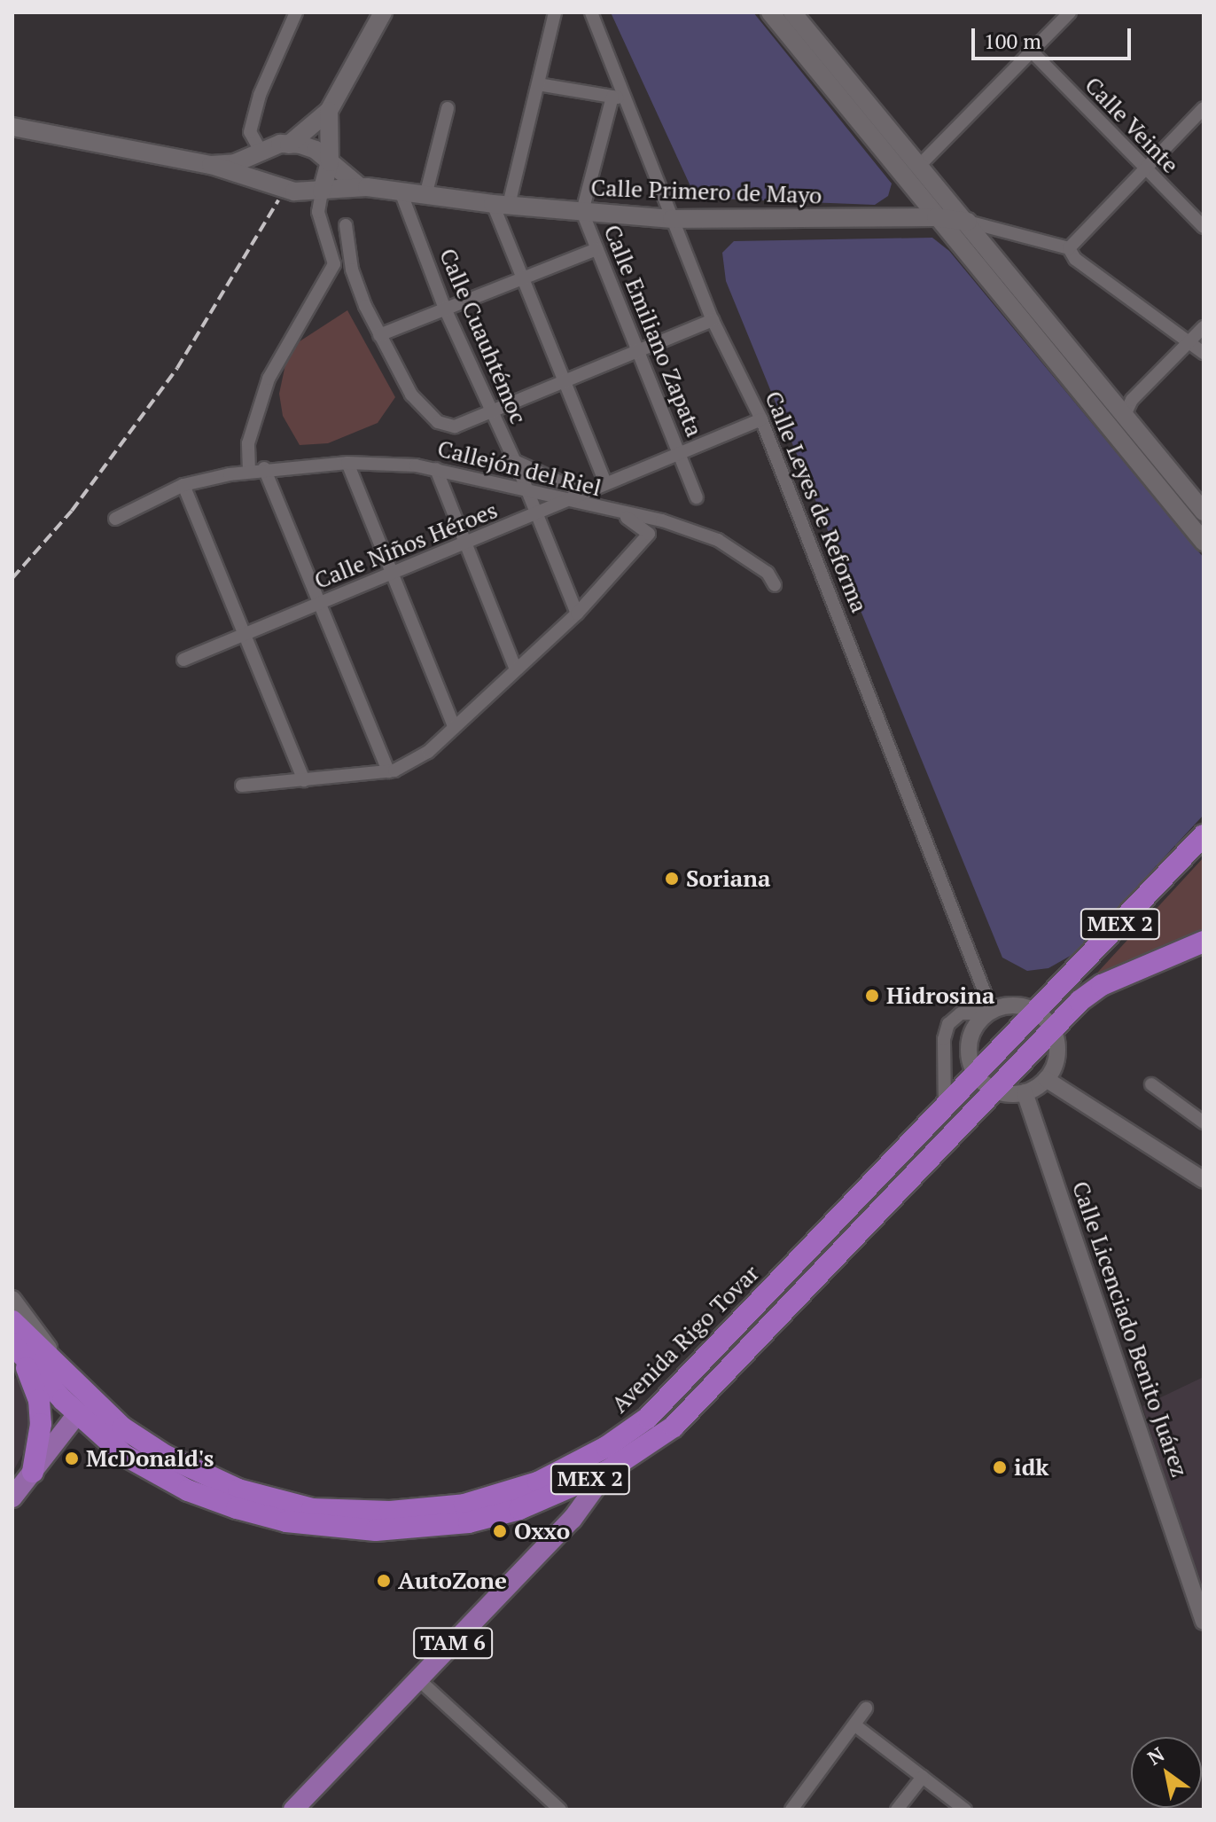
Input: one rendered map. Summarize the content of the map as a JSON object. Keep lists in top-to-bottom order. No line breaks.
{"streets":{"highway":["MEX 2","Avenida Rigo Tovar"],"main road":["Calle Primero de Mayo","TAM 6"],"street":["Calle Veinte","Calle Emiliano Zapata","Calle Cuauhtémoc","Callejón del Riel","Calle Leyes de Reforma","Calle Niños Héroes","Calle Licenciado Benito Juárez"]},"crossings":[["Calle Primero de Mayo","Calle Emiliano Zapata"],["Calle Primero de Mayo","Calle Cuauhtémoc"],["Calle Primero de Mayo","Calle Leyes de Reforma"],["Calle Emiliano Zapata","Calle Niños Héroes"],["Calle Cuauhtémoc","Callejón del Riel"],["Calle Cuauhtémoc","Calle Niños Héroes"],["Callejón del Riel","Calle Niños Héroes"],["Calle Leyes de Reforma","Calle Niños Héroes"],["MEX 2","TAM 6"]],"places":["Soriana","Hidrosina","McDonald's","idk","Oxxo","AutoZone"],"scale_bar":"100 m","north":"top left"}
